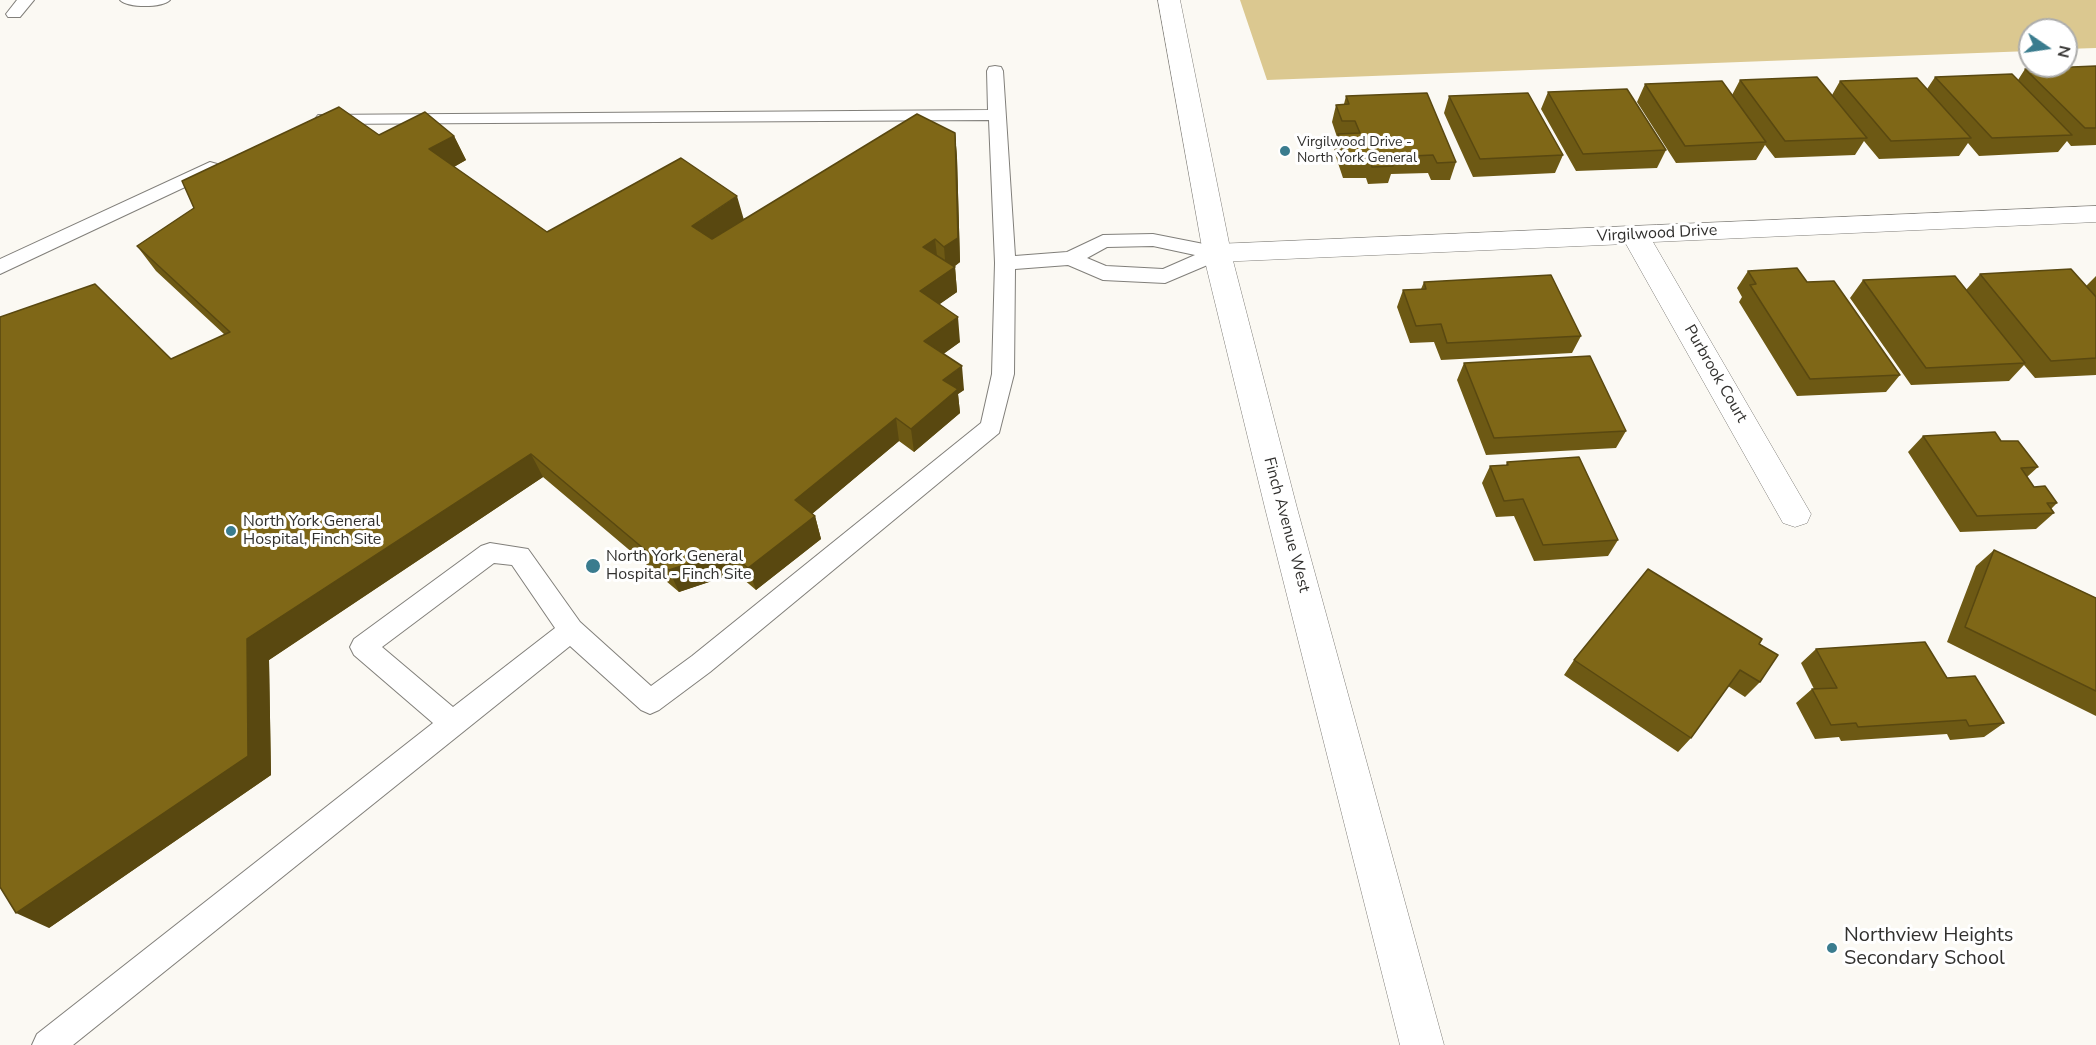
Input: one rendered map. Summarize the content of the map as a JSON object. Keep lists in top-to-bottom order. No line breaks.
{"streets":{"street":["Virgilwood Drive","Purbrook Court","Finch Avenue West"]},"crossings":[["Virgilwood Drive","Purbrook Court"],["Virgilwood Drive","Finch Avenue West"]],"places":["Virgilwood Drive - North York General","North York General Hospital, Finch Site","North York General Hospital - Finch Site","Northview Heights Secondary School"],"north":"right"}
